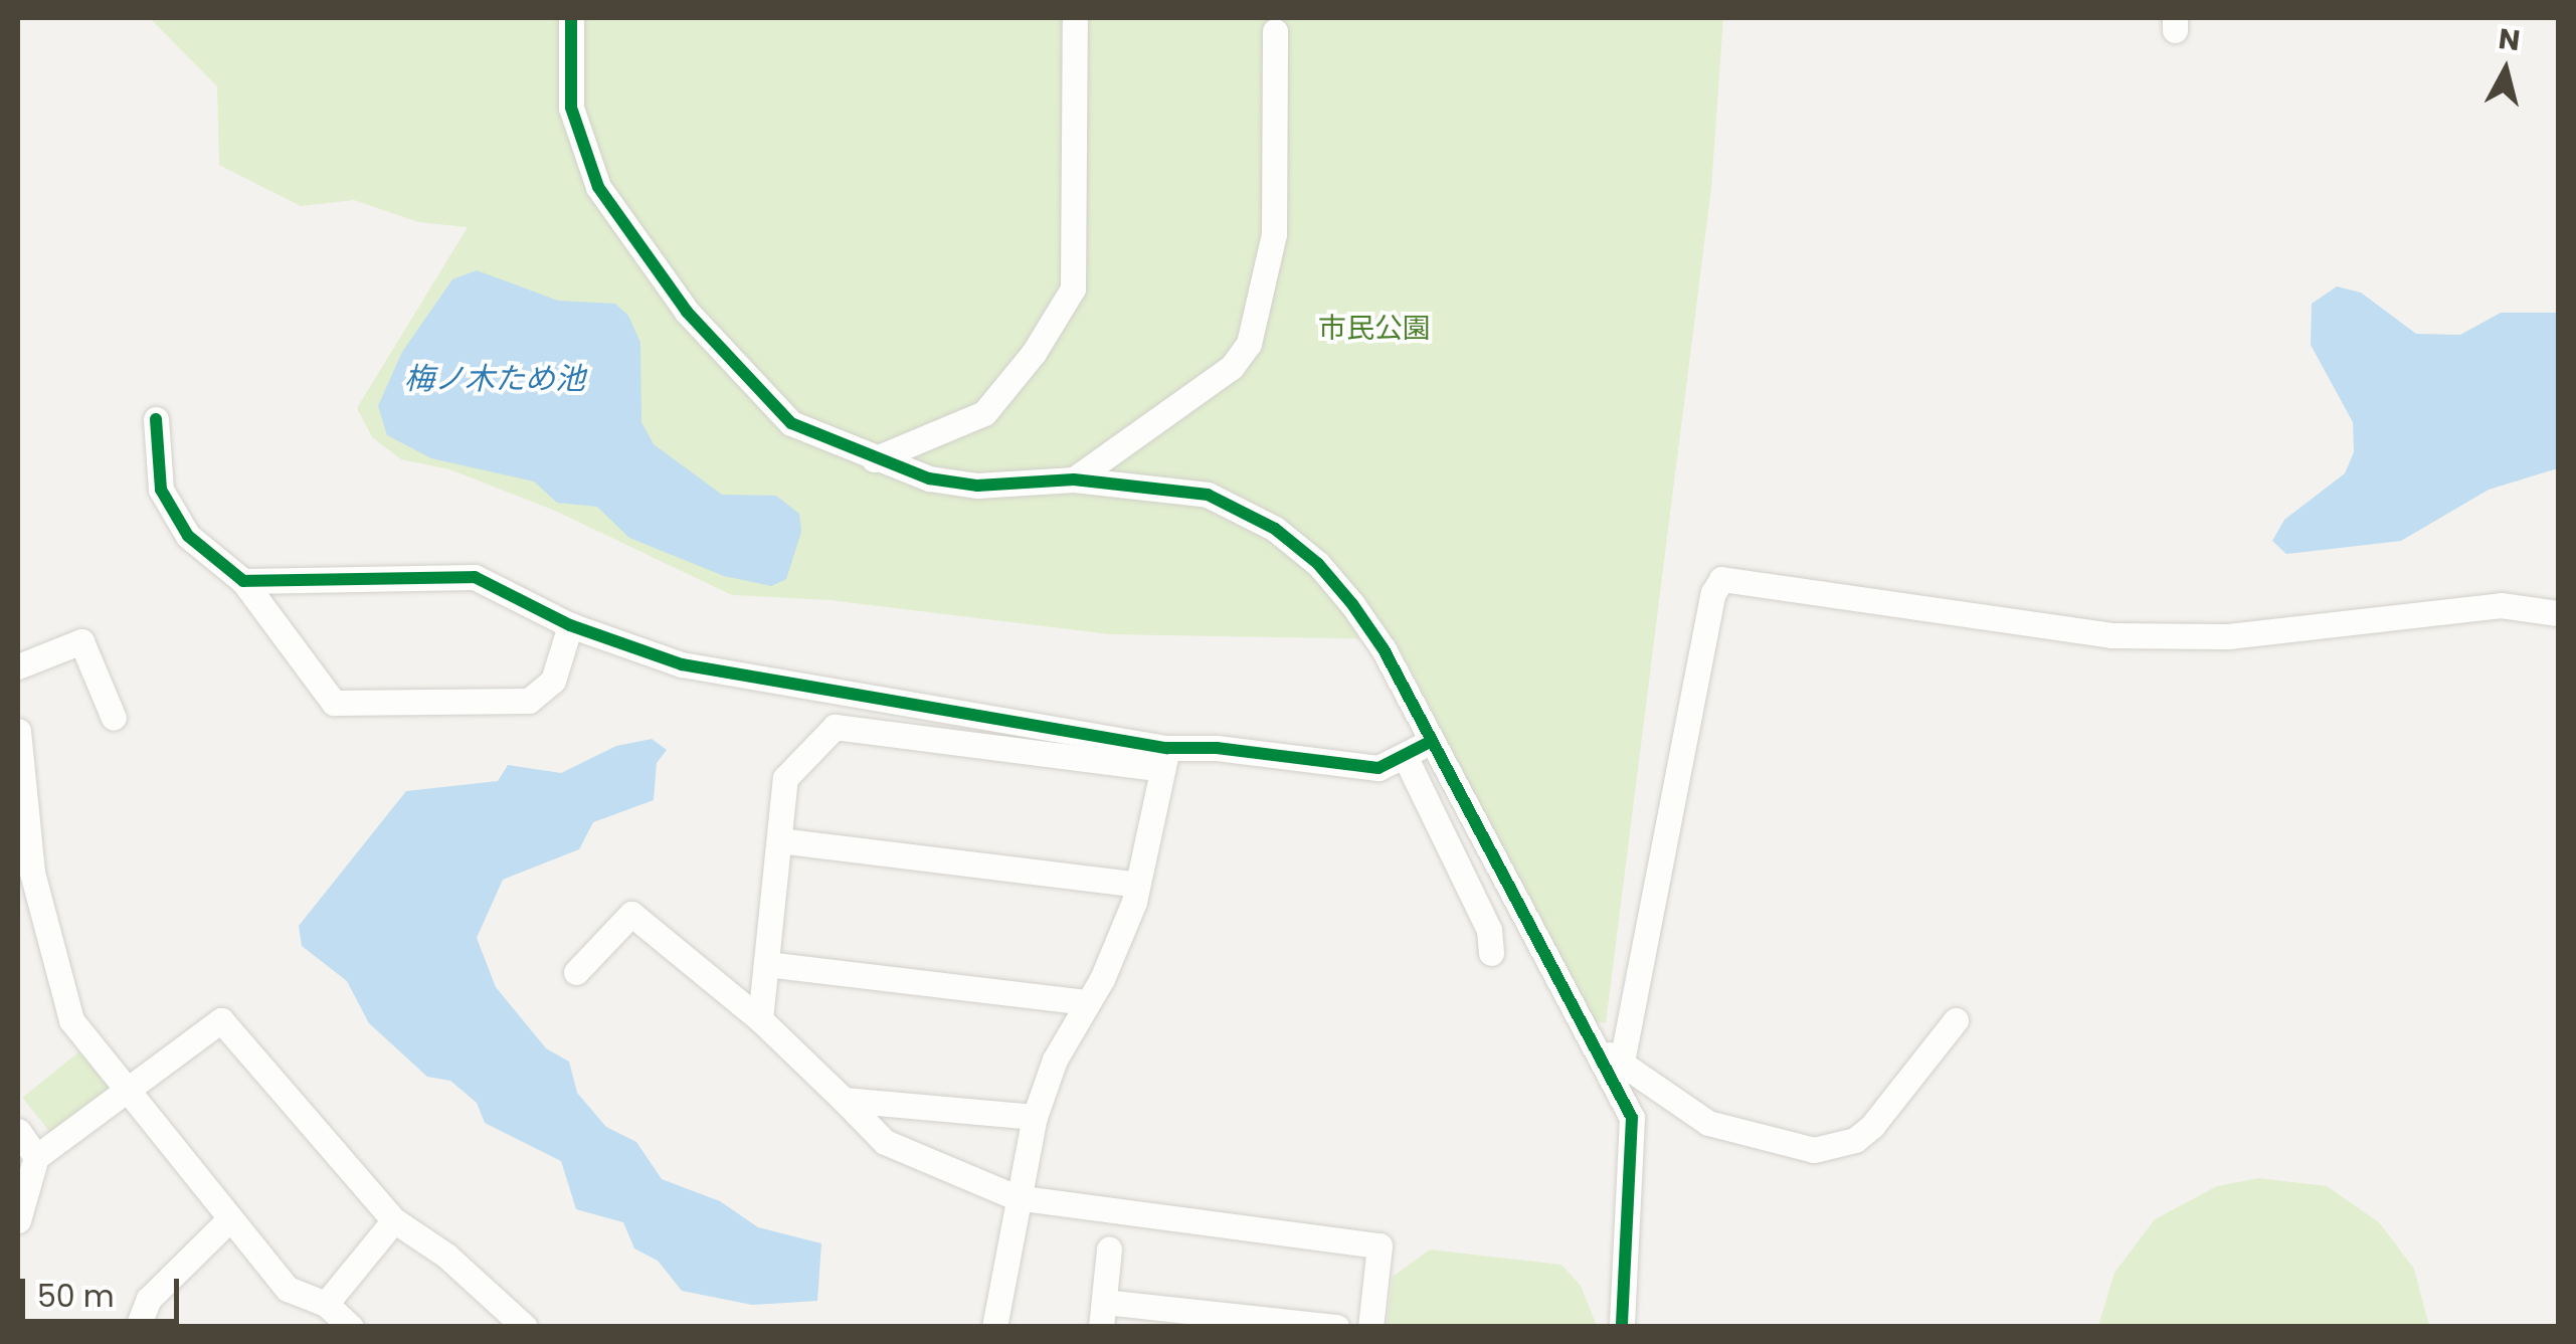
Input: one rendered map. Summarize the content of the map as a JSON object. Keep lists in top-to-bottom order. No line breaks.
{"water":["梅ノ木ため池"],"parks":["市民公園"],"scale_bar":"50 m","north":"top"}
